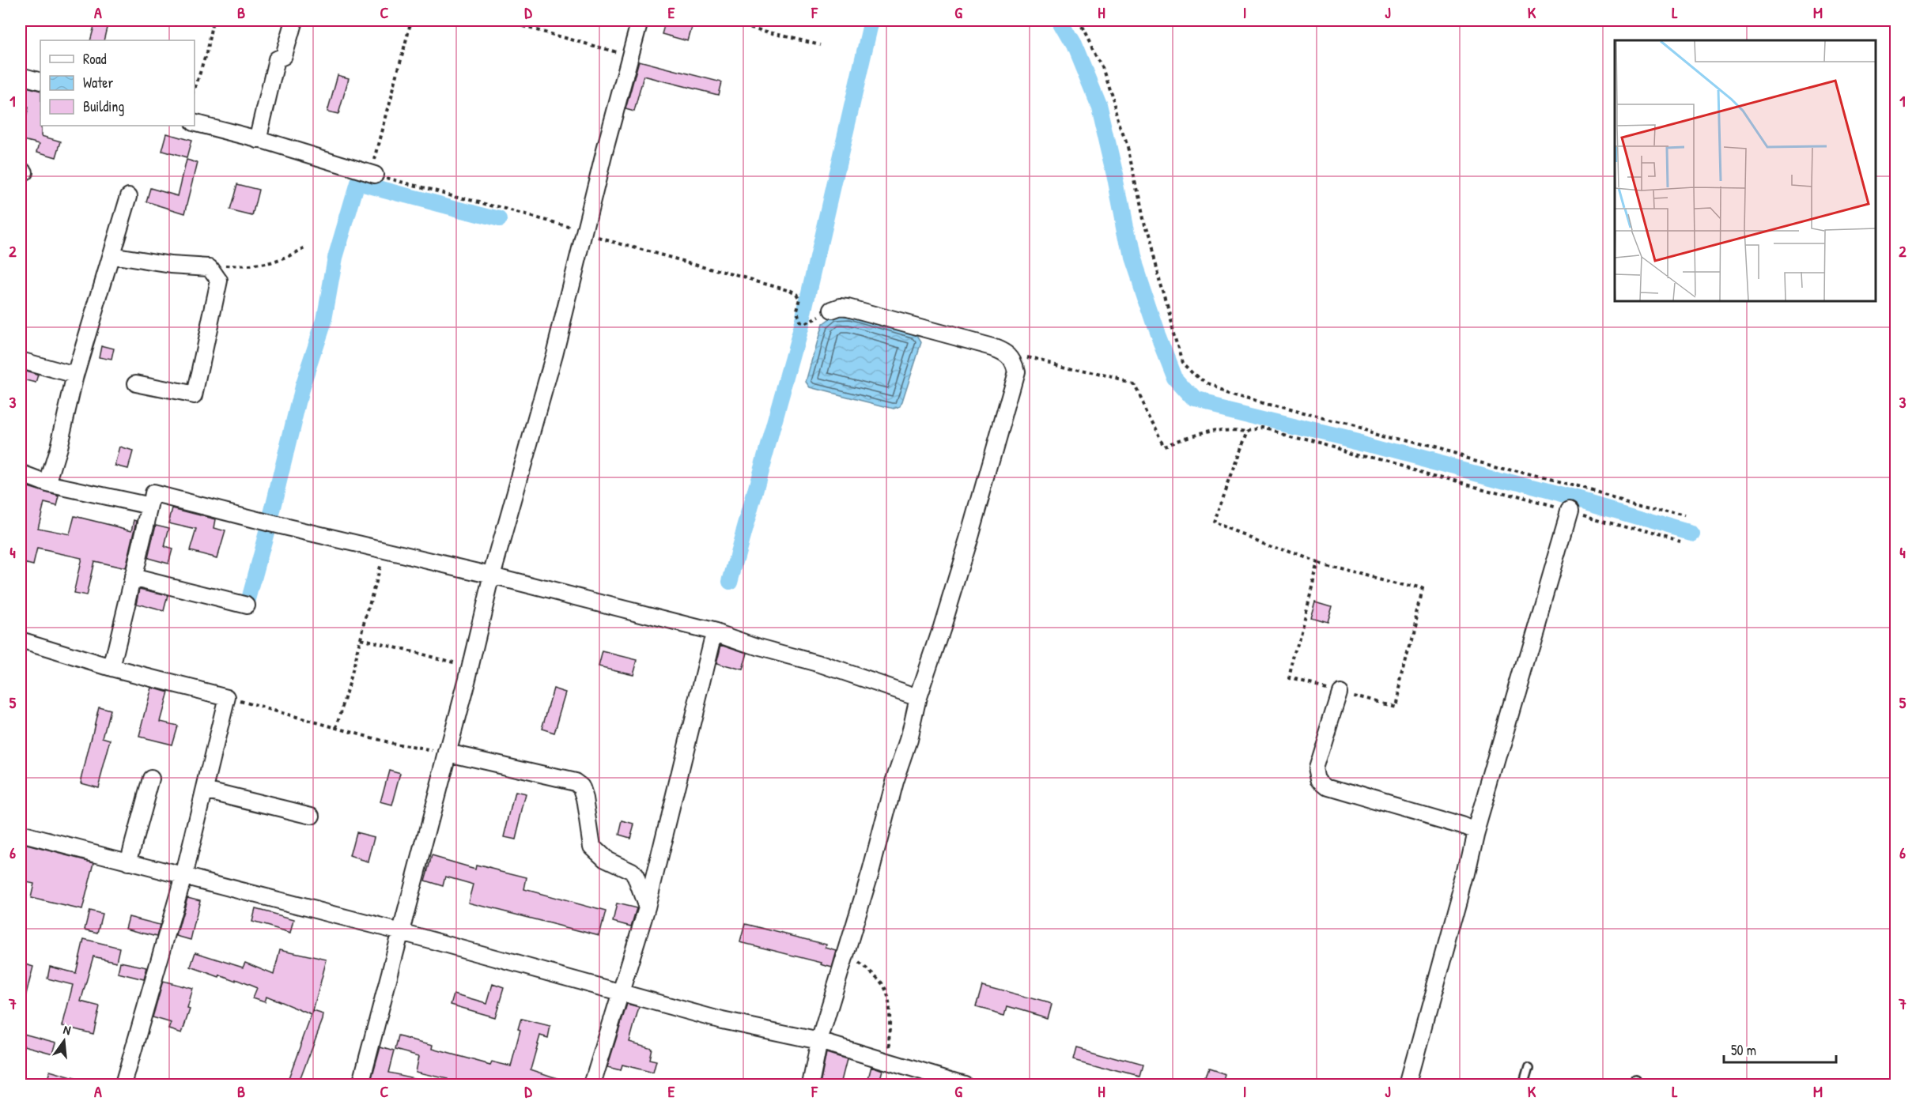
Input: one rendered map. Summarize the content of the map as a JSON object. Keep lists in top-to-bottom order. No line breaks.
{"legend":["Road","Water","Building"],"scale_bar":"50 m","north":"top","grid":{"columns":["A","B","C","D","E","F","G","H","I","J","K","L","M"],"rows":["1","2","3","4","5","6","7"]}}
